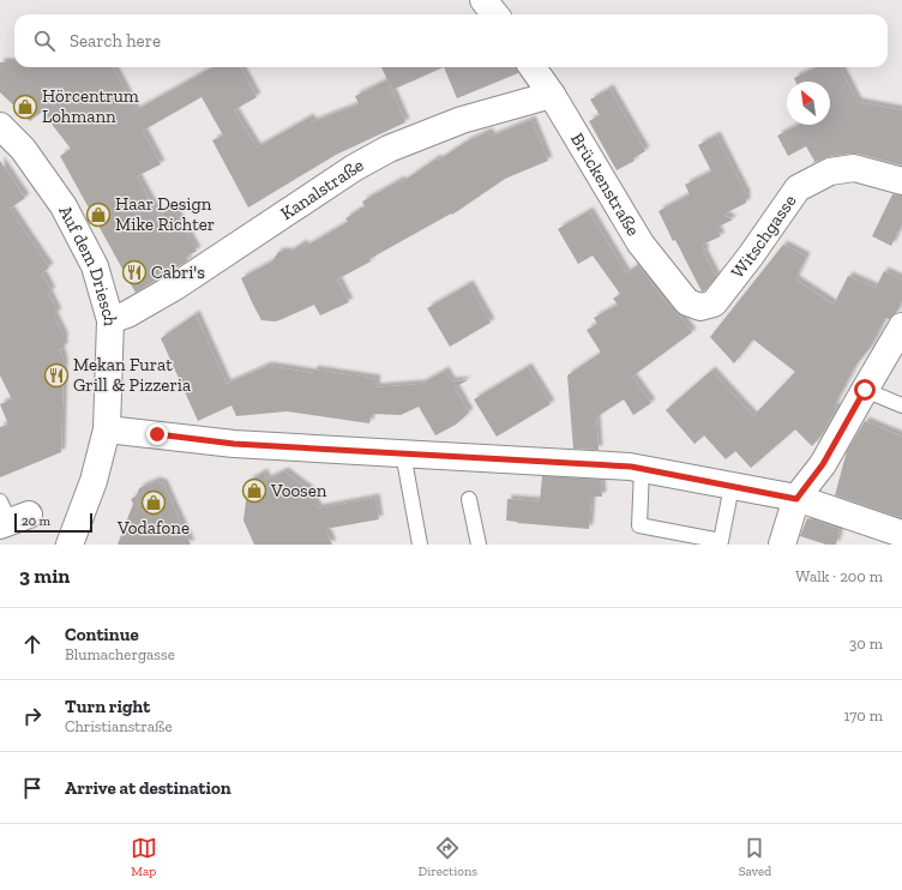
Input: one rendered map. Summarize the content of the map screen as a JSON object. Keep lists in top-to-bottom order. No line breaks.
{"streets":{"street":["Brückenstraße","Kanalstraße","Witschgasse","Auf dem Driesch"]},"crossings":[["Brückenstraße","Kanalstraße"],["Brückenstraße","Witschgasse"],["Kanalstraße","Auf dem Driesch"]],"places":{"shop":["Hörcentrum Lohmann","Haar Design Mike Richter","Voosen","Vodafone"],"restaurant":["Cabri's","Mekan Furat Grill & Pizzeria"]},"scale_bar":"20 m","north":"top left","page":{"search":"Search here","scale":"20 m","heading":["3 min","Walk · 200 m"],"list":[["Continue","Blumachergasse","30 m"],["Turn right","Christianstraße","170 m"],"Arrive at destination"],"nav":["Map","Directions","Saved"]}}
